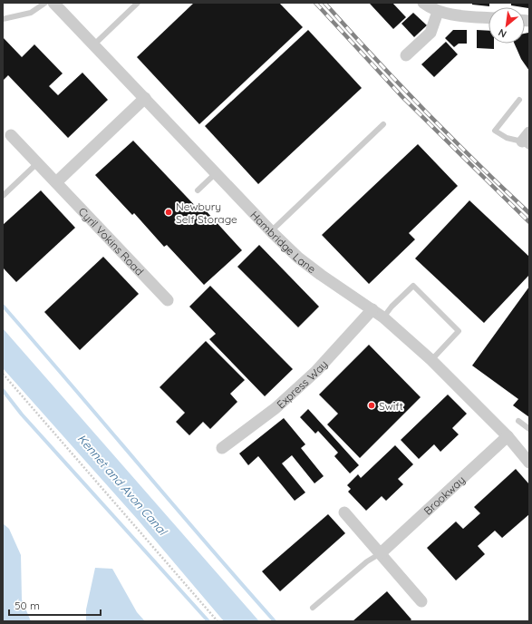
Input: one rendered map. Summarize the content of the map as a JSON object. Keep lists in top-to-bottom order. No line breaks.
{"streets":{"street":["Cyril Vokins Road","Hambridge Lane","Express Way","Brookway"]},"crossings":[["Hambridge Lane","Express Way"],["Hambridge Lane","Brookway"]],"water":["Kennet and Avon Canal"],"places":["Newbury Self Storage","Swift"],"scale_bar":"50 m","north":"bottom left"}
